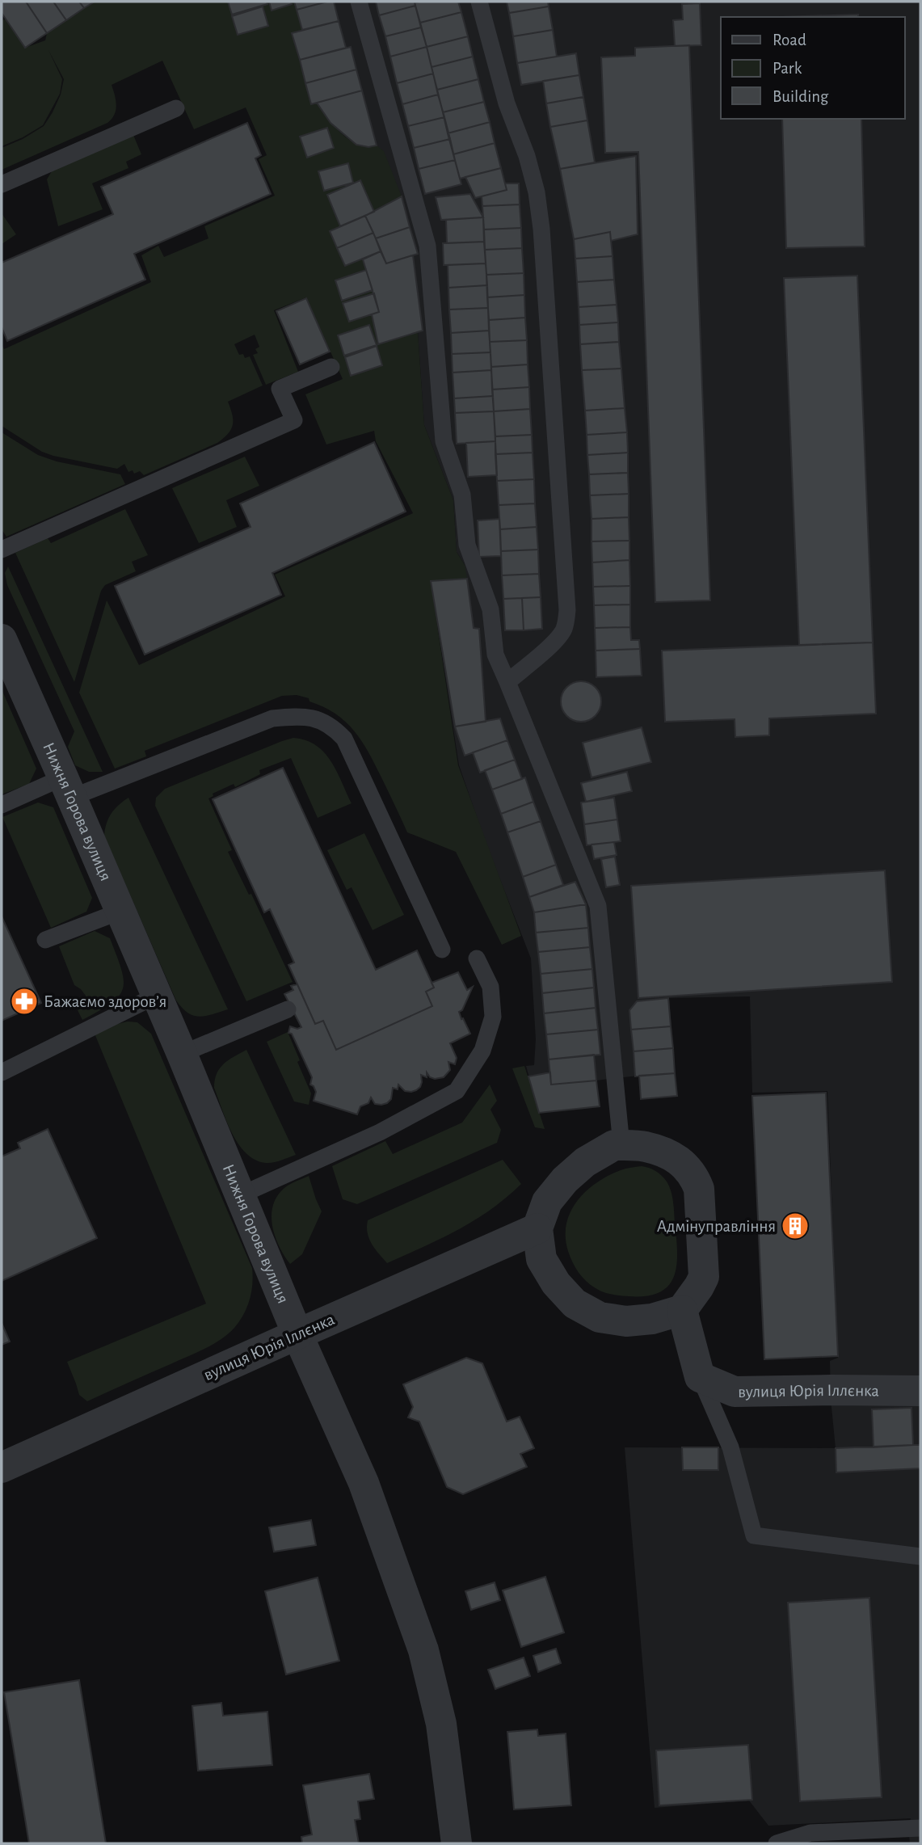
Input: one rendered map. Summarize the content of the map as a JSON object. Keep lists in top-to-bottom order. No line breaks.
{"streets":{"street":["Нижня Горова вулиця","вулиця Юрія Іллєнка"]},"crossings":[["Нижня Горова вулиця","вулиця Юрія Іллєнка"]],"places":{"pharmacy":["Бажаємо здоровʼя"],"building":["Адмінуправління"]},"legend":["Road","Park","Building"]}
